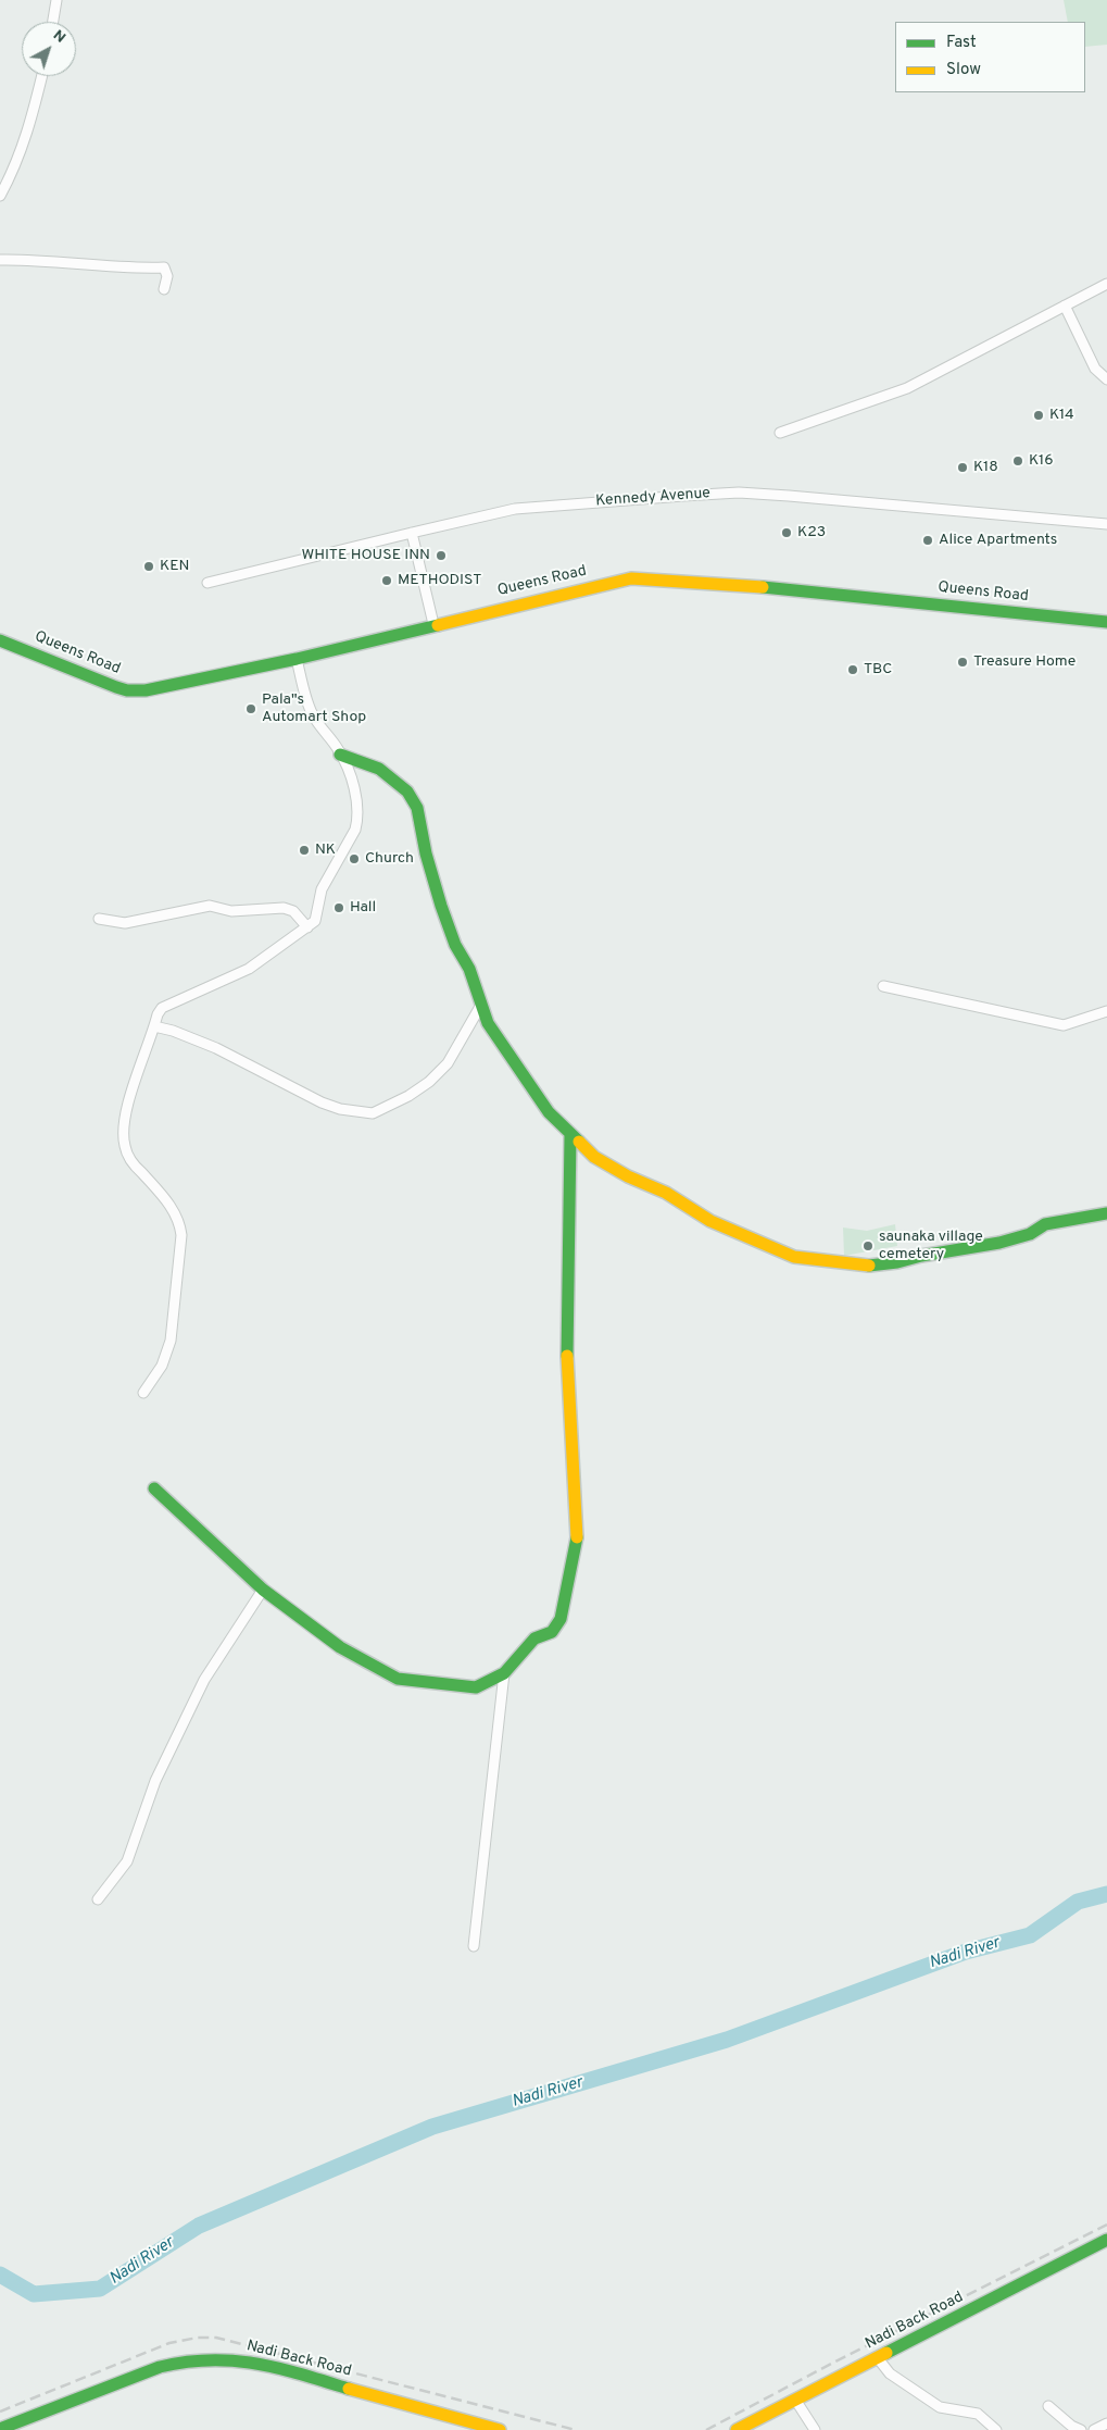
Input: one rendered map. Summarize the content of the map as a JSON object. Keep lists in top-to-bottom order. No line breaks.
{"streets":{"main road":["Queens Road","Nadi Back Road"],"street":["Kennedy Avenue"]},"water":["Nadi River"],"places":["K14","K16","K18","K23","Alice Apartments","WHITE HOUSE INN","KEN","METHODIST","Treasure Home","TBC","Pala\"s Automart Shop","NK","Church","Hall","saunaka village cemetery"],"legend":["Fast","Slow"],"north":"top right"}
